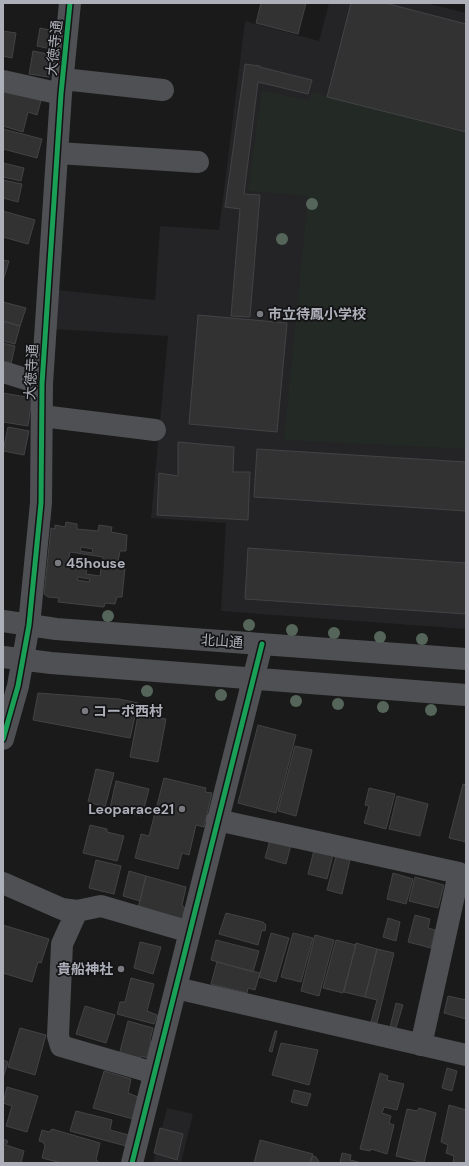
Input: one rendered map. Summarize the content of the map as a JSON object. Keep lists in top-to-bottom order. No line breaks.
{"streets":{"street":["大徳寺通","北山通"]},"crossings":[["大徳寺通","北山通"]],"places":["市立待鳳小学校","45house","コーポ西村","Leoparace21","貴船神社"]}
